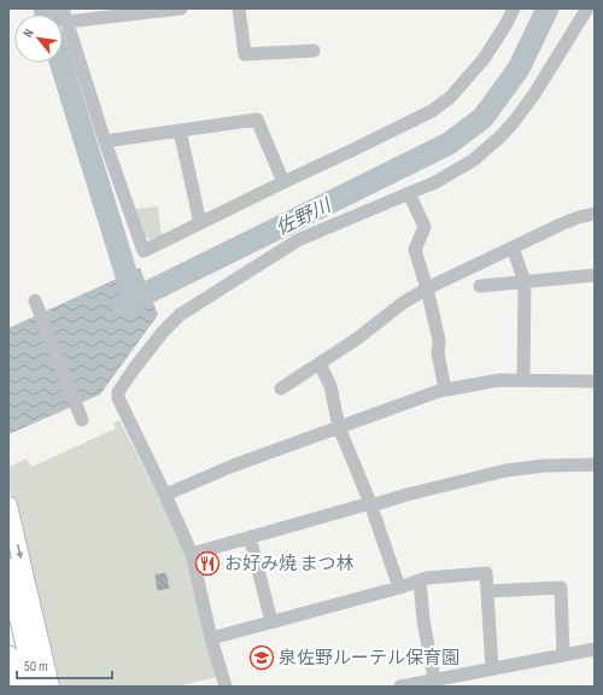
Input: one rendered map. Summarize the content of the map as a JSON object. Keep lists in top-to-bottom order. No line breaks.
{"water":["佐野川"],"places":{"restaurant":["お好み焼 まつ林"],"school or university":["泉佐野ルーテル保育園"]},"scale_bar":"50 m","north":"top left"}
